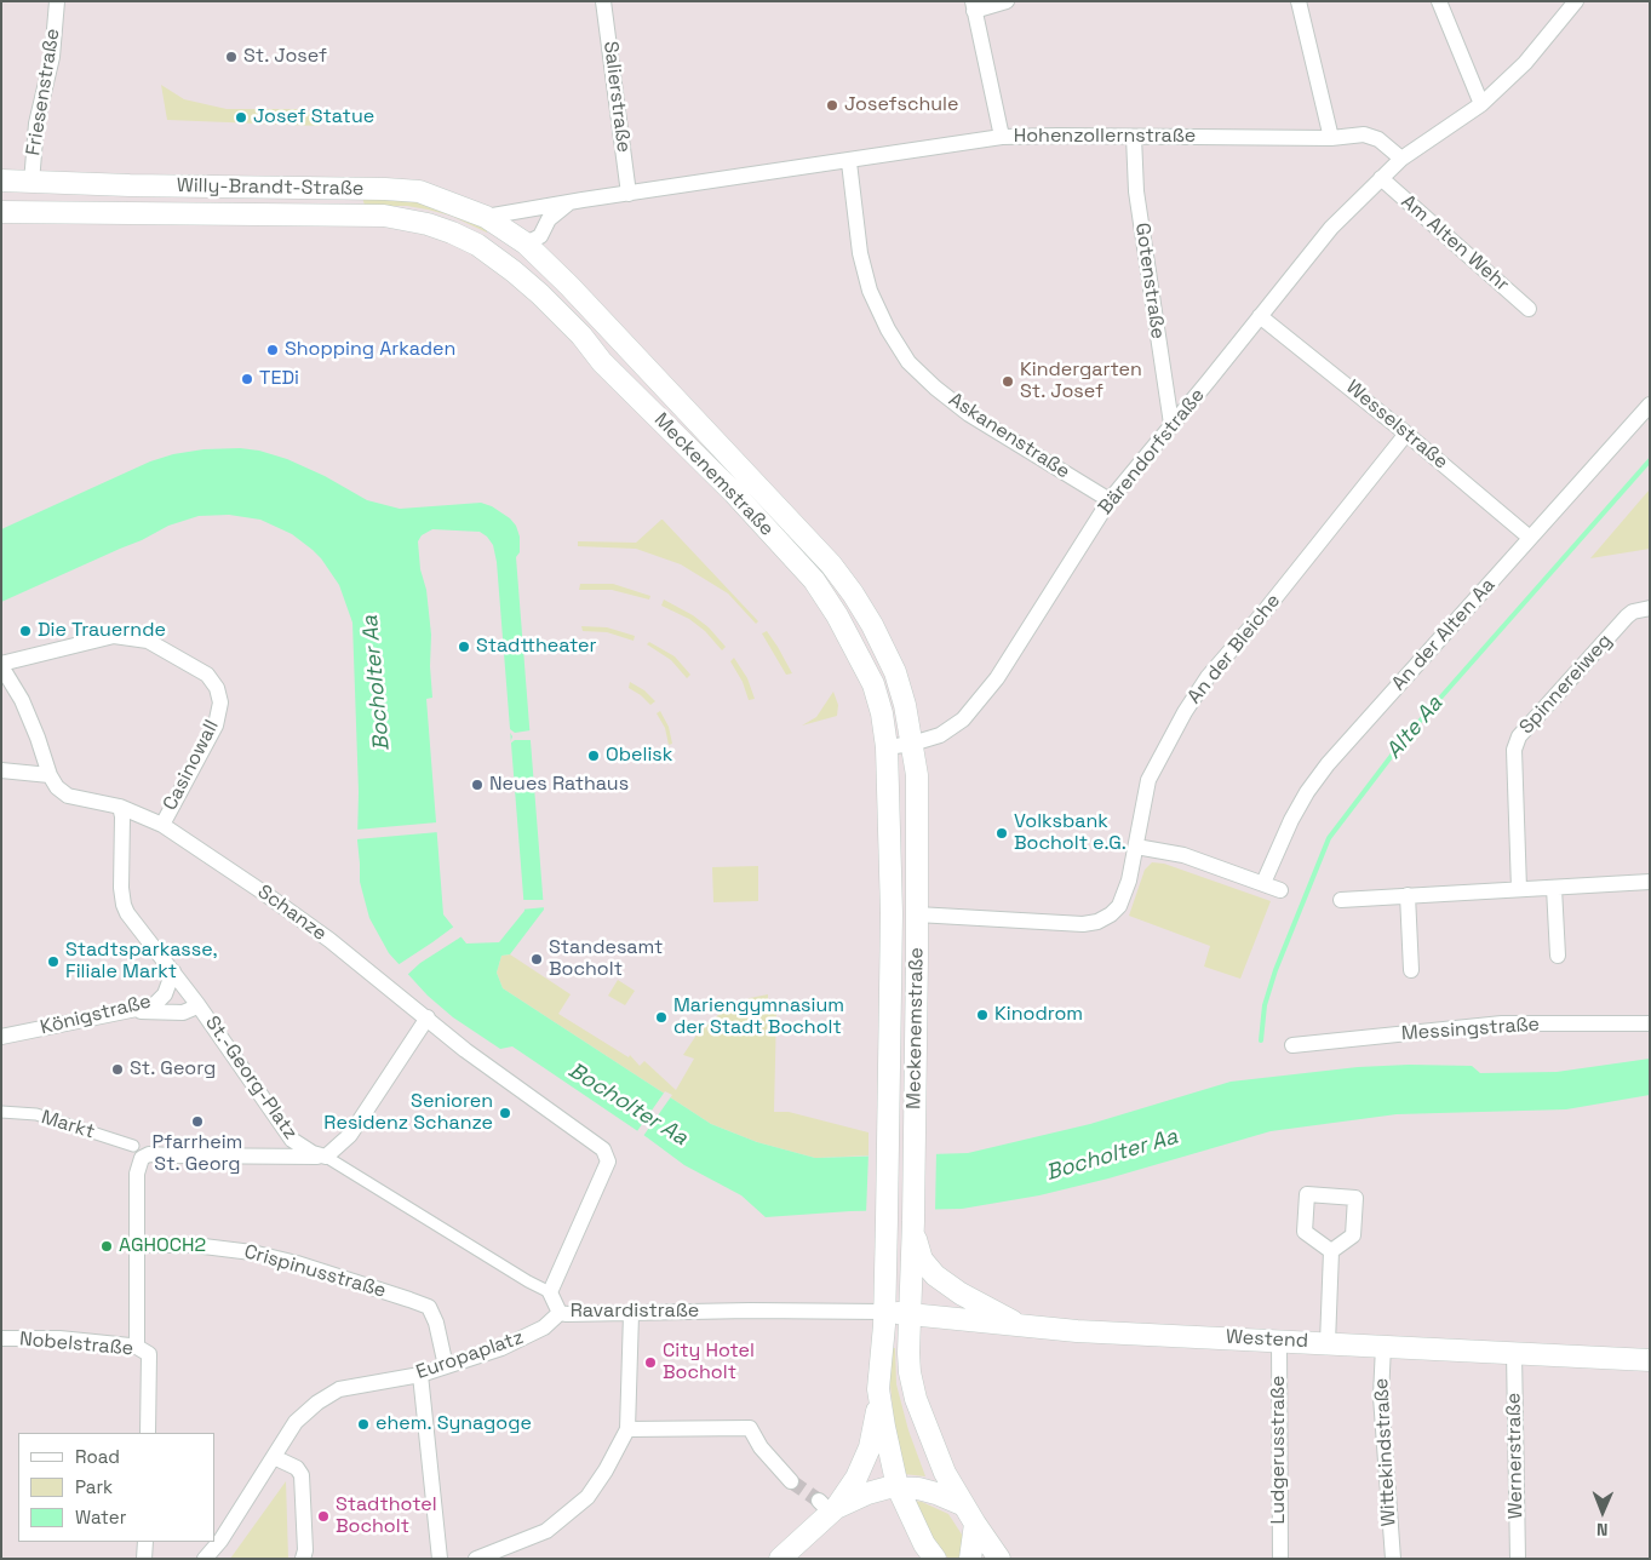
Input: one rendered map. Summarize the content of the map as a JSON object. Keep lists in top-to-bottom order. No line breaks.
{"streets":{"main road":["Willy-Brandt-Straße","Meckenemstraße","Westend"],"street":["Friesenstraße","Salierstraße","Hohenzollernstraße","Am Alten Wehr","Gotenstraße","Wesselstraße","Askanenstraße","Bärendorfstraße","An der Alten Aa","An der Bleiche","Spinnereiweg","Casinowall","Schanze","Königstraße","Messingstraße","St.-Georg-Platz","Markt","Crispinusstraße","Ravardistraße","Nobelstraße","Europaplatz","Ludgerusstraße","Wittekindstraße","Wernerstraße"]},"crossings":[["Friesenstraße","Willy-Brandt-Straße"],["Salierstraße","Hohenzollernstraße"],["Hohenzollernstraße","Willy-Brandt-Straße"],["Hohenzollernstraße","Gotenstraße"],["Hohenzollernstraße","Askanenstraße"],["Hohenzollernstraße","Bärendorfstraße"],["Willy-Brandt-Straße","Meckenemstraße"],["Am Alten Wehr","Bärendorfstraße"],["Gotenstraße","Bärendorfstraße"],["Wesselstraße","Bärendorfstraße"],["Wesselstraße","An der Alten Aa"],["Wesselstraße","An der Bleiche"],["Askanenstraße","Bärendorfstraße"],["Bärendorfstraße","Meckenemstraße"],["Meckenemstraße","An der Bleiche"],["Meckenemstraße","Ravardistraße"],["Meckenemstraße","Westend"],["Casinowall","Schanze"],["Schanze","St.-Georg-Platz"],["Schanze","Ravardistraße"],["Königstraße","St.-Georg-Platz"],["St.-Georg-Platz","Crispinusstraße"],["St.-Georg-Platz","Ravardistraße"],["Crispinusstraße","Europaplatz"],["Ravardistraße","Westend"],["Ravardistraße","Europaplatz"],["Westend","Ludgerusstraße"],["Westend","Wittekindstraße"],["Westend","Wernerstraße"]],"water":["Bocholter Aa","Alte Aa"],"places":["St. Josef","Josefschule","Josef Statue","Shopping Arkaden","TEDi","Kindergarten St. Josef","Die Trauernde","Stadttheater","Obelisk","Neues Rathaus","Volksbank Bocholt e.G.","Standesamt Bocholt","Stadtsparkasse, Filiale Markt","Kinodrom","Mariengymnasium der Stadt Bocholt","St. Georg","Senioren Residenz Schanze","Pfarrheim St. Georg","AGHOCH2","City Hotel Bocholt","ehem. Synagoge","Stadthotel Bocholt"],"legend":["Road","Park","Water"],"north":"bottom"}
